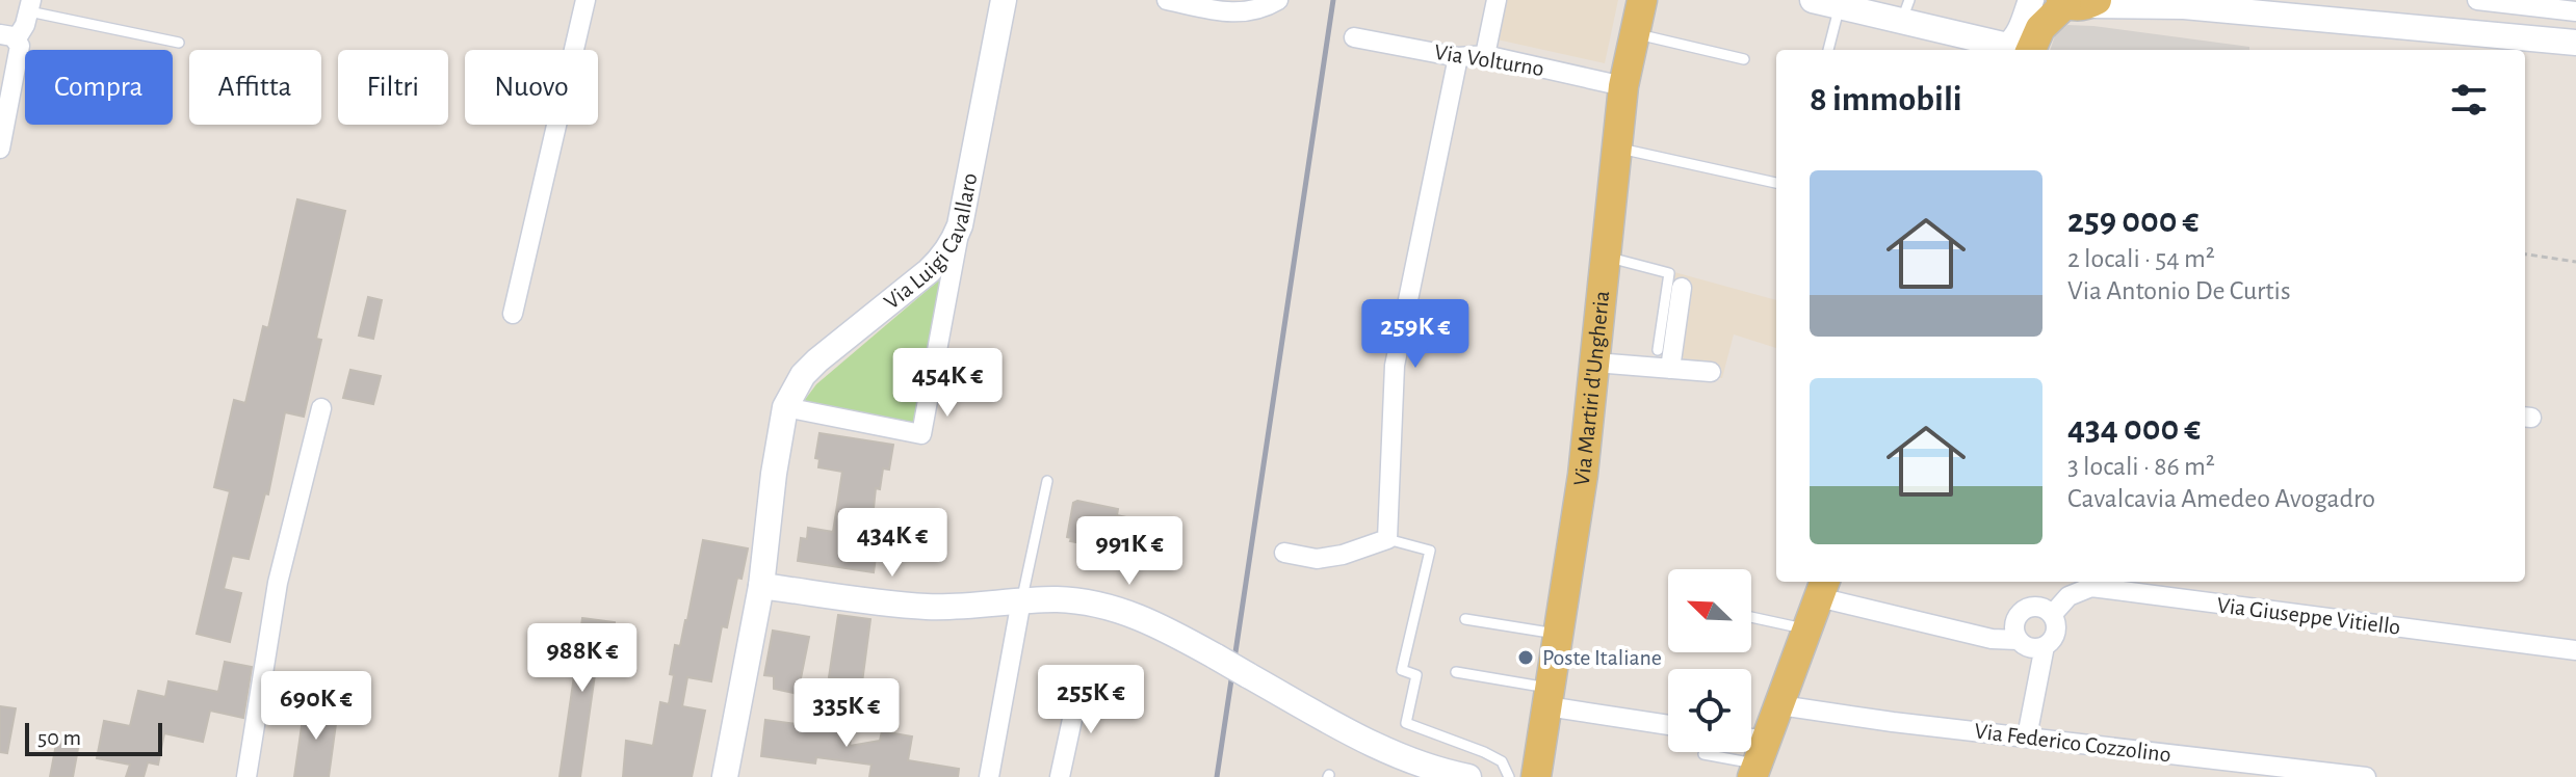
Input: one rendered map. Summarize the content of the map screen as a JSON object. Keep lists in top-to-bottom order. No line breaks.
{"streets":{"main road":["Via Martiri d'Ungheria"],"street":["Via Volturno","Via Luigi Cavallaro","Via Giuseppe Vitiello","Via Federico Cozzolino"]},"crossings":[["Via Volturno","Via Martiri d'Ungheria"]],"places":["Poste Italiane"],"scale_bar":"50 m","north":"top left","page":{"chip":["Compra","Affitta","Filtri","Nuovo"],"heading":"8 immobili","list":[{"name":"259 000 €","note":"2 locali · 54 m² · Via Antonio De Curtis"},{"name":"434 000 €","note":"3 locali · 86 m² · Cavalcavia Amedeo Avogadro"}],"price":["259K €","454K €","434K €","991K €","988K €","255K €","690K €","335K €"],"scale":"50 m"}}
